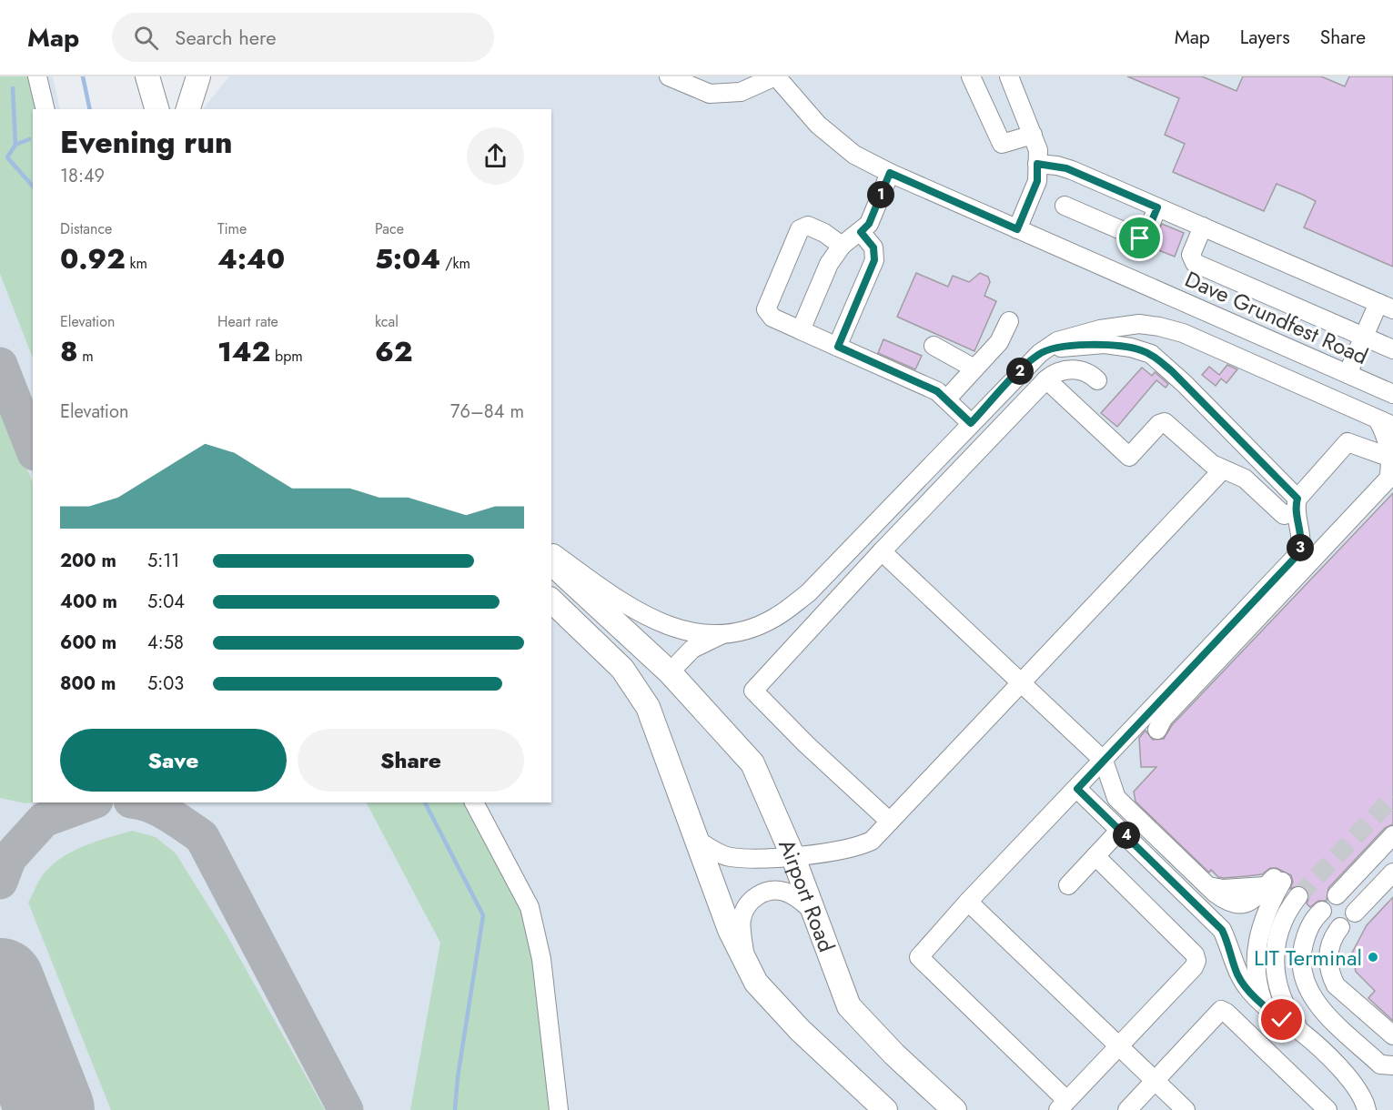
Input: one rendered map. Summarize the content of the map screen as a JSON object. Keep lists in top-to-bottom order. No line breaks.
{"streets":{"main road":["Airport Road"],"street":["Dave Grundfest Road"]},"places":["LIT Terminal"],"page":{"header":"Map","search":"Search here","nav":["Map","Layers","Share"],"heading":["Evening run","18:49"],"pins":["1","2","3","4"],"stats":[["Distance","0.92 km"],["Time","4:40"],["Pace","5:04 /km"],["Elevation","8 m"],["Heart rate","142 bpm"],["kcal","62"]],"chart":["Elevation","76–84 m"],"list":[{"name":"200 m","note":"5:11"},{"name":"400 m","note":"5:04"},{"name":"600 m","note":"4:58"},{"name":"800 m","note":"5:03"}],"buttons":["Save","Share"]}}
